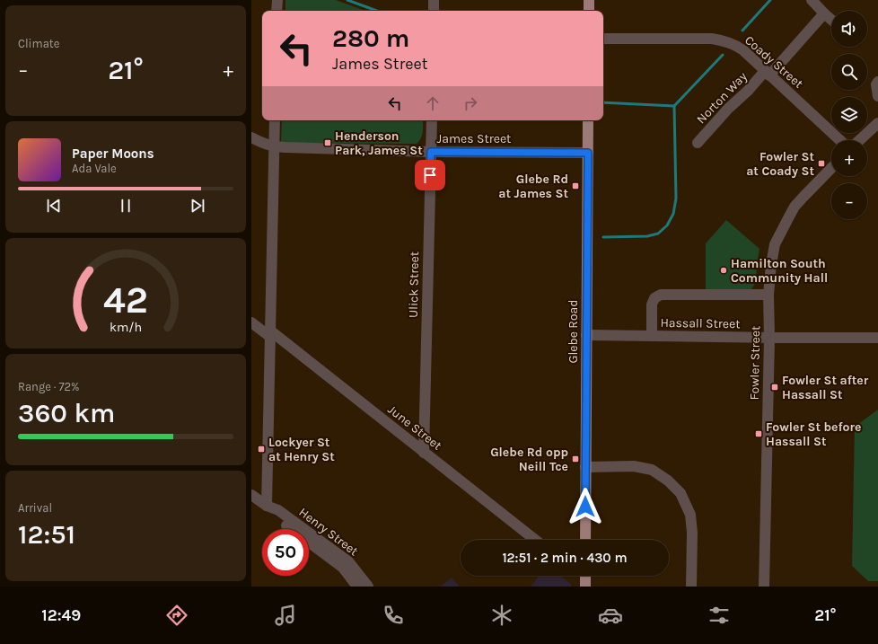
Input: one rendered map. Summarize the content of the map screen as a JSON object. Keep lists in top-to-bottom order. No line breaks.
{"streets":{"main road":["Glebe Road"],"street":["Coady Street","Norton Way","James Street","Ulick Street","Hassall Street","Fowler Street","June Street","Henry Street"]},"crossings":[["Coady Street","Norton Way"],["James Street","Ulick Street"],["James Street","Glebe Road"],["Ulick Street","June Street"],["Hassall Street","Glebe Road"],["Hassall Street","Fowler Street"]],"places":{"transit":["Henderson Park, James St","Fowler St at Coady St","Glebe Rd at James St","Fowler St after Hassall St","Fowler St before Hassall St","Lockyer St at Henry St","Glebe Rd opp Neill Tce"],"other":["Hamilton South Community Hall"]},"page":{"tile":["Climate",["Range · 72%","360 km"],["Arrival","12:51"]],"map_buttons":["+","−"],"turn":["280 m","James Street"],"heat":["−","21°","+"],"song":["Paper Moons","Ada Vale"],"limit":"50","trip":"12:51 · 2 min · 430 m","tabs":["12:49","21°"],"gauge":["42","km/h"]}}
